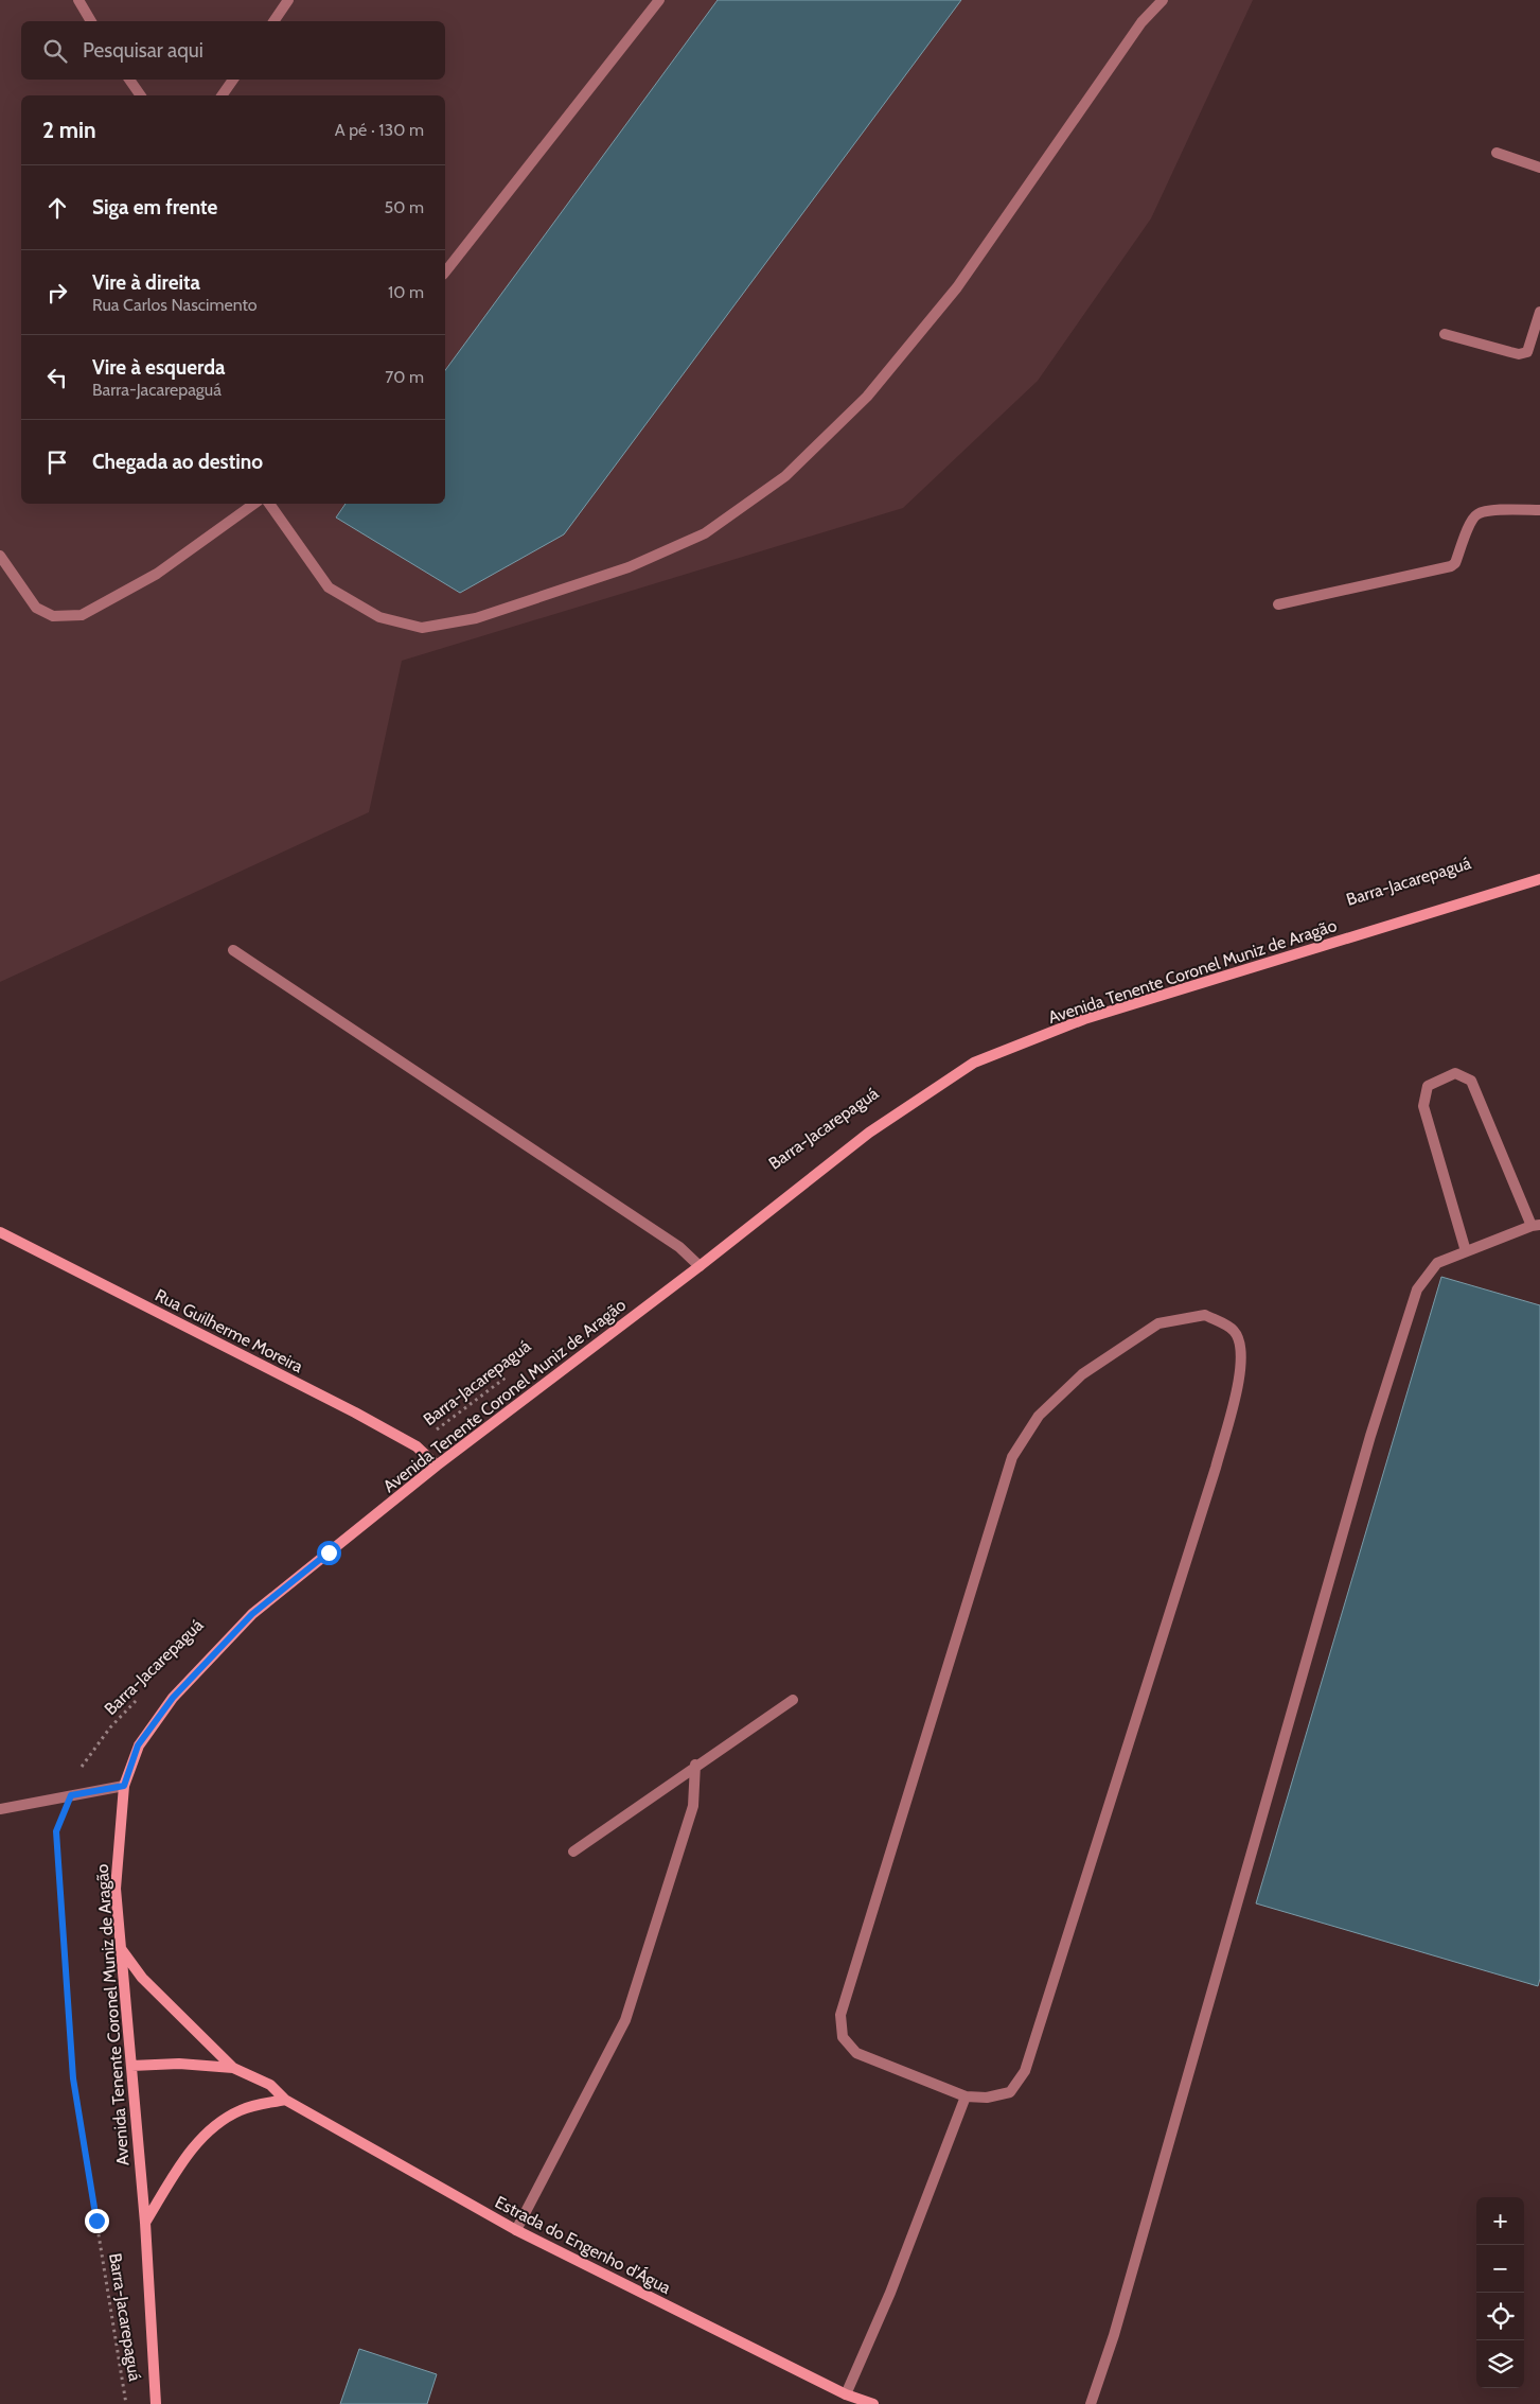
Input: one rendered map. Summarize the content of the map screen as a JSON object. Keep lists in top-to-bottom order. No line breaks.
{"streets":{"main road":["Avenida Tenente Coronel Muniz de Aragão","Rua Guilherme Moreira","Estrada do Engenho d'Água"],"path":["Barra-Jacarepaguá"]},"crossings":[["Barra-Jacarepaguá","Rua Guilherme Moreira"],["Avenida Tenente Coronel Muniz de Aragão","Rua Guilherme Moreira"],["Avenida Tenente Coronel Muniz de Aragão","Estrada do Engenho d'Água"]],"page":{"search":"Pesquisar aqui","heading":["2 min","A pé · 130 m"],"list":[["Siga em frente","50 m"],["Vire à direita","Rua Carlos Nascimento","10 m"],["Vire à esquerda","Barra-Jacarepaguá","70 m"],"Chegada ao destino"],"map_buttons":["+","−"]}}
